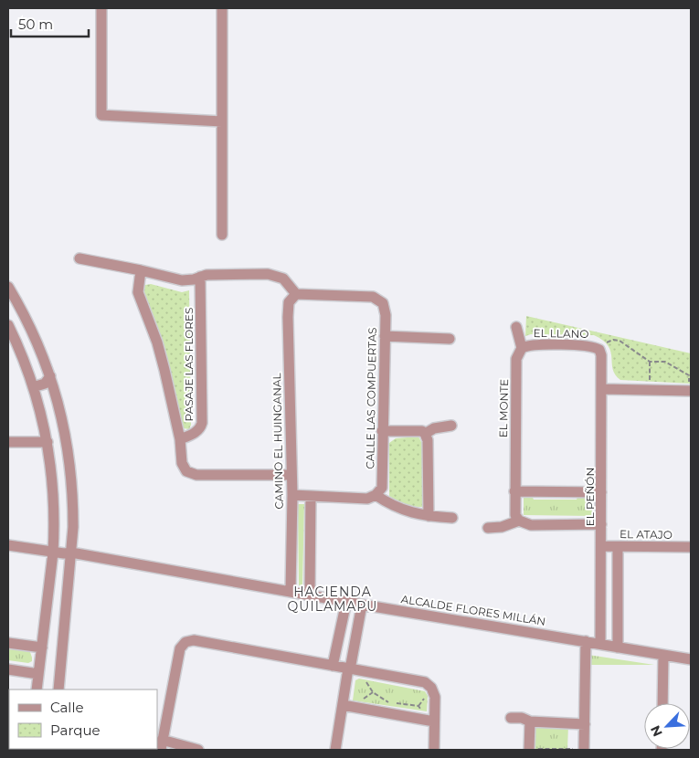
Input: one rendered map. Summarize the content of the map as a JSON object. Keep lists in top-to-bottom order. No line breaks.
{"streets":{"street":["EL LLANO","PASAJE LAS FLORES","CALLE LAS COMPUERTAS","EL MONTE","CAMINO EL HUINGANAL","EL PEÑÓN","EL ATAJO","ALCALDE FLORES MILLÁN"]},"crossings":[["EL LLANO","EL MONTE"],["EL LLANO","EL PEÑÓN"],["CALLE LAS COMPUERTAS","CAMINO EL HUINGANAL"],["CAMINO EL HUINGANAL","ALCALDE FLORES MILLÁN"],["EL PEÑÓN","EL ATAJO"],["EL PEÑÓN","ALCALDE FLORES MILLÁN"]],"districts":["HACIENDA QUILAMAPU"],"legend":["Calle","Parque"],"scale_bar":"50 m","north":"bottom left"}
